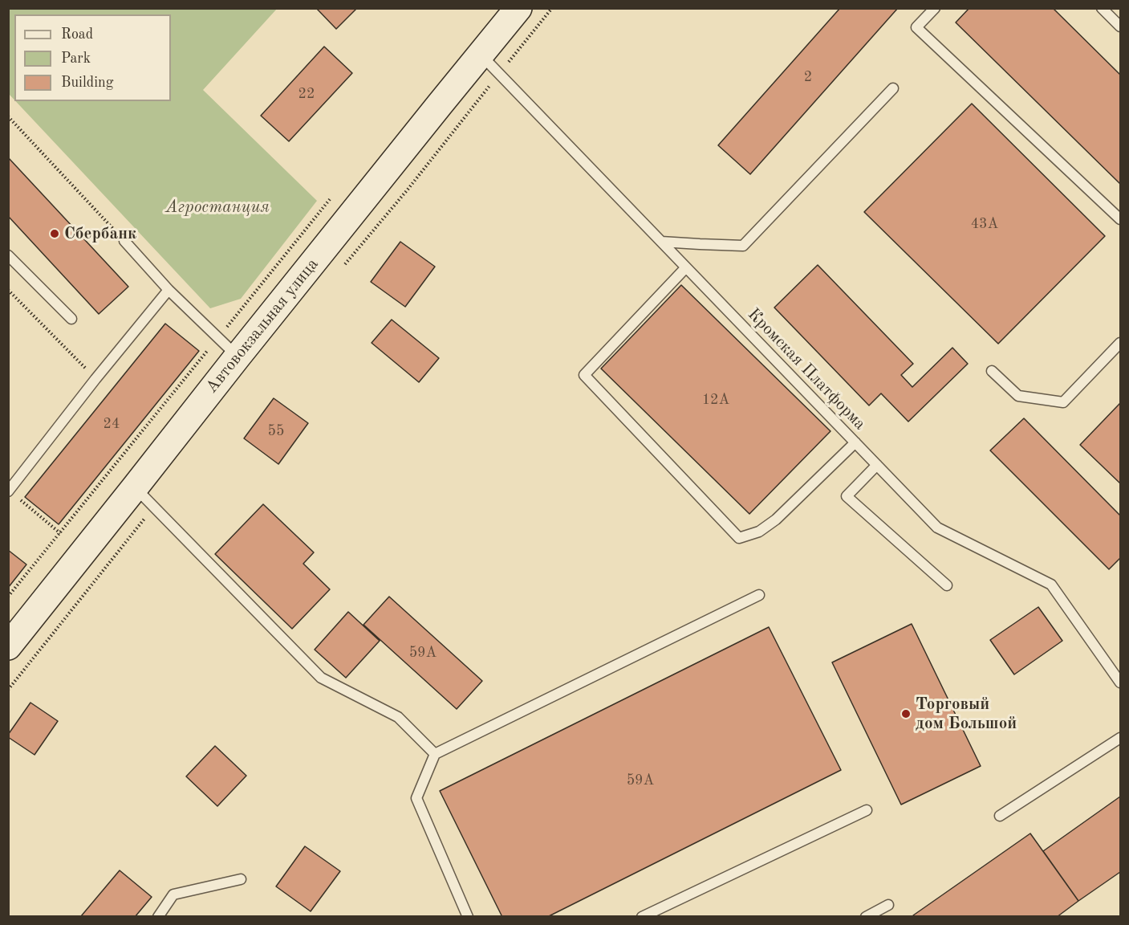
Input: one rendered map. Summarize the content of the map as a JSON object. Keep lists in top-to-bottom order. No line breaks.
{"streets":{"street":["Автовокзальная улица"],"lane":["Кромская Платформа"]},"crossings":[["Автовокзальная улица","Кромская Платформа"]],"parks":["Агростанция"],"places":["Сбербанк","Торговый дом Большой"],"house_numbers":["2","22","43А","12А","24","55","59А","59А"],"legend":["Road","Park","Building"]}
